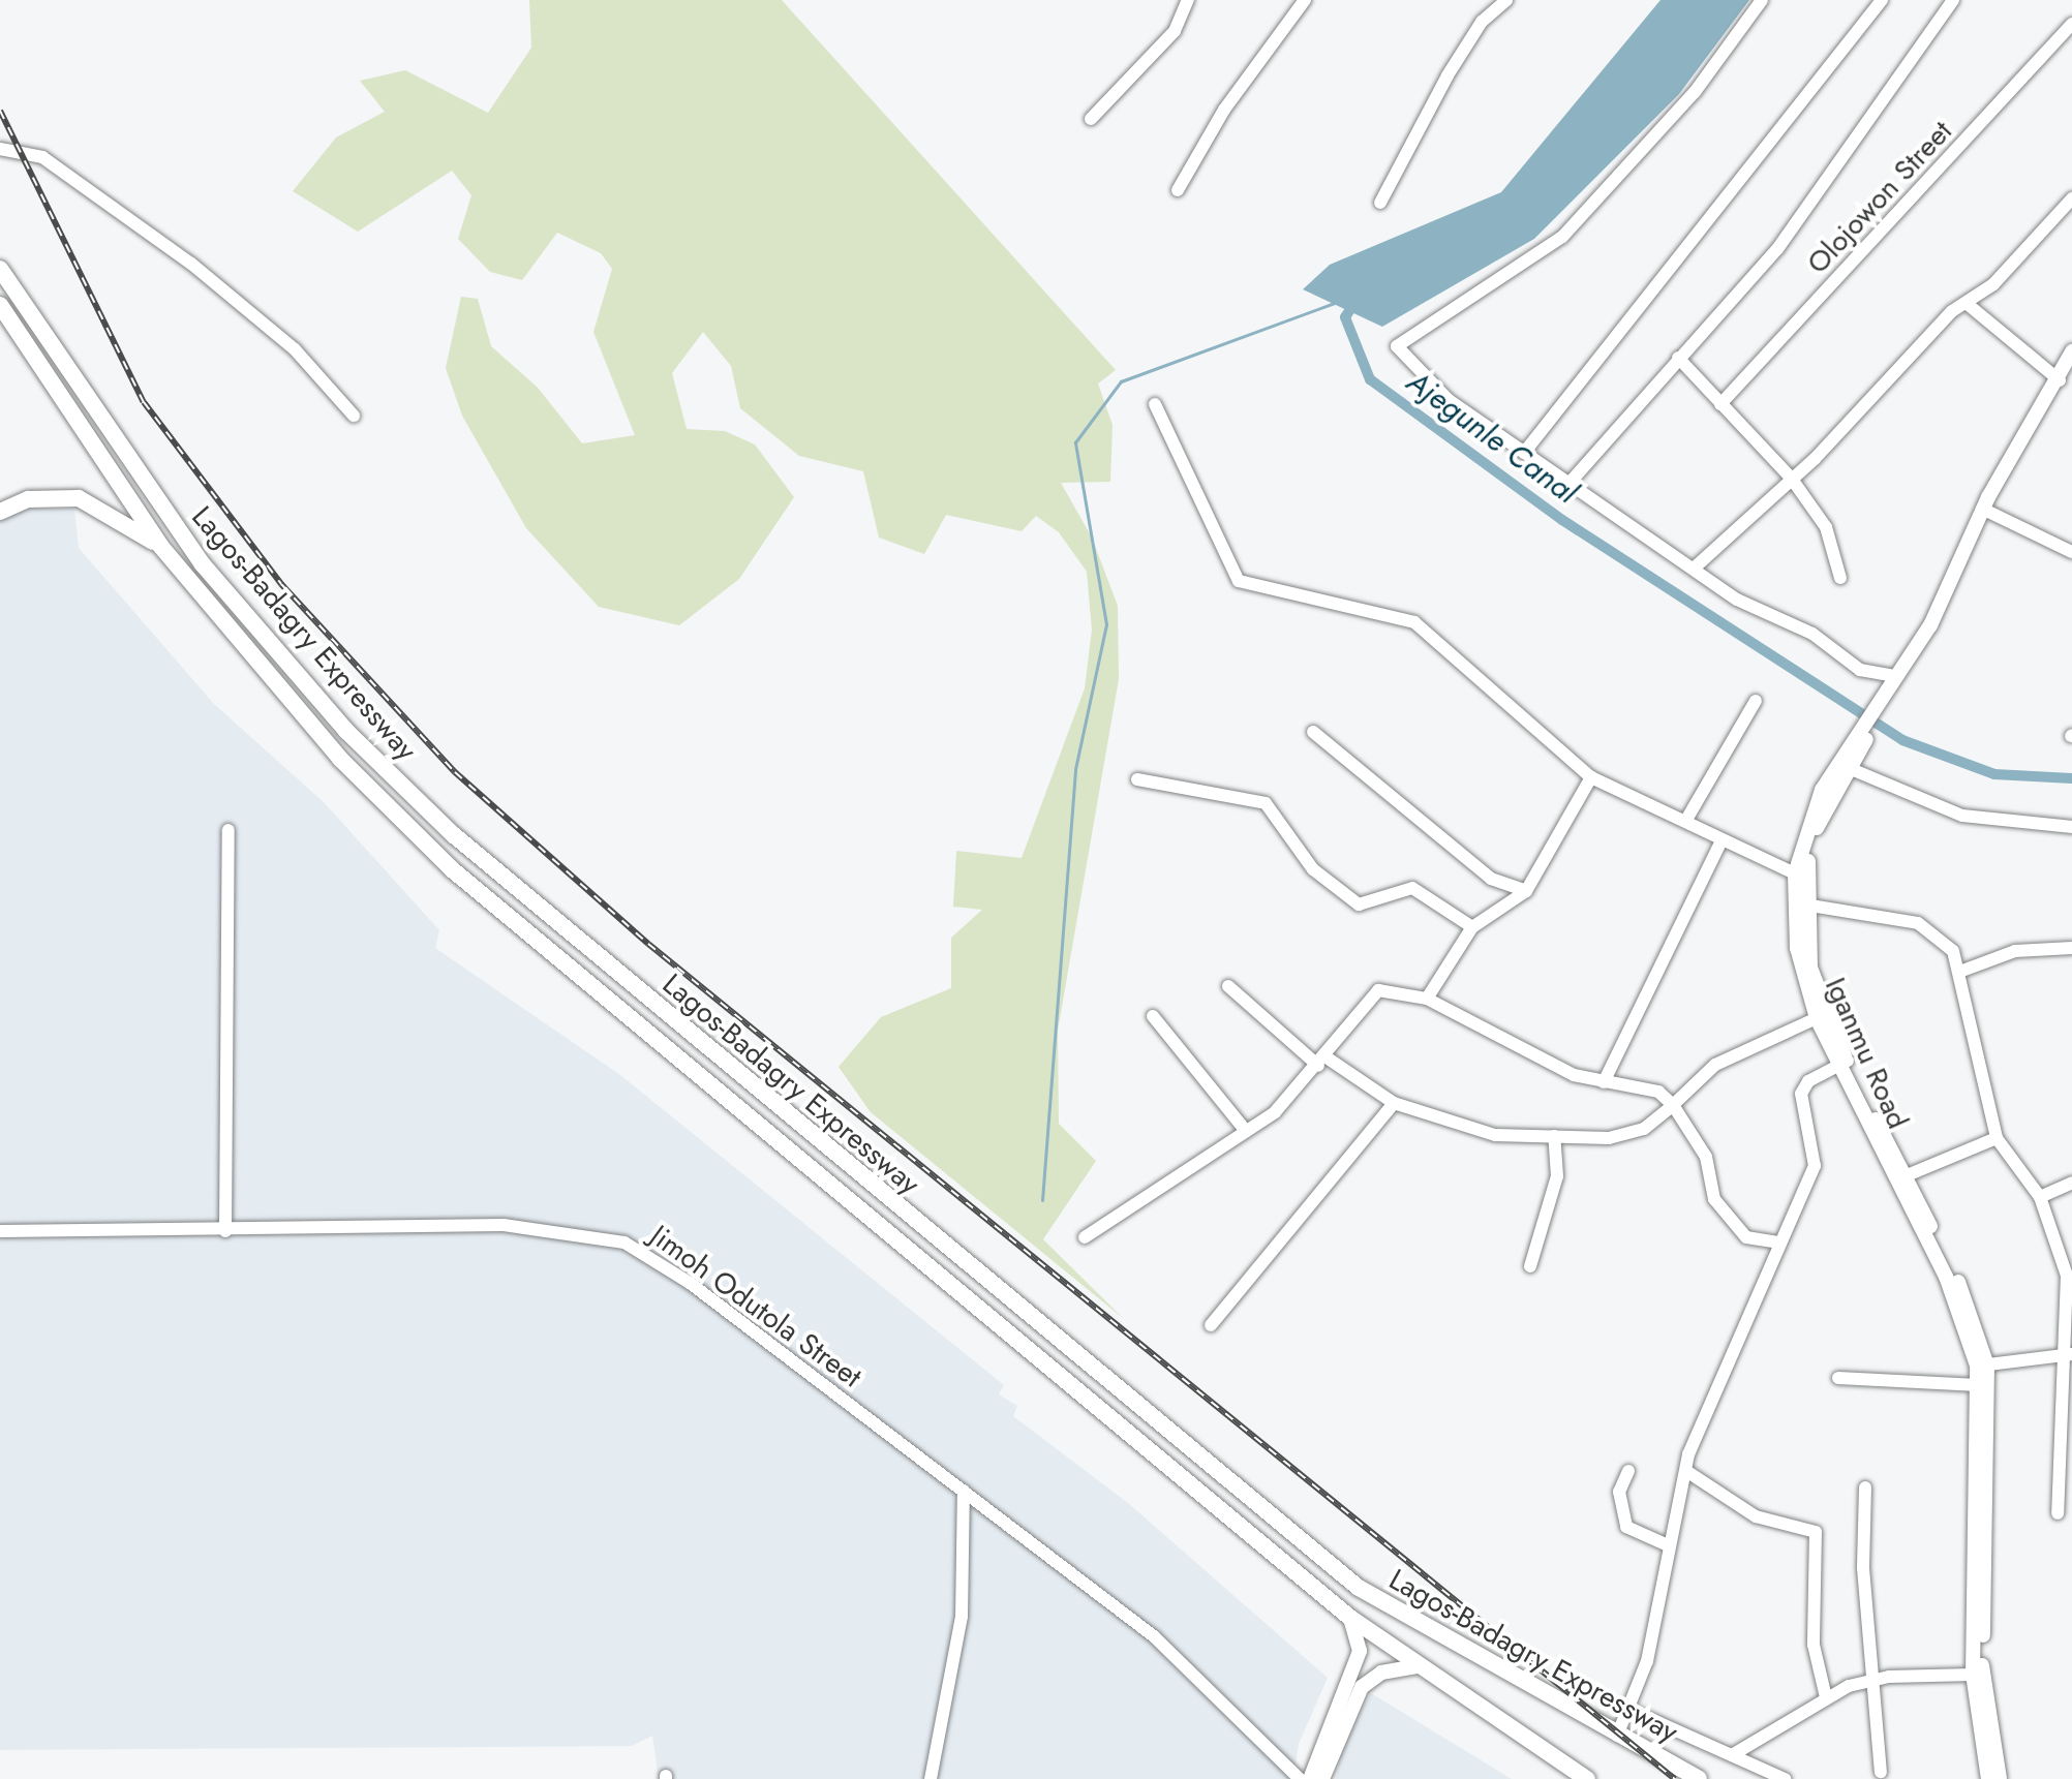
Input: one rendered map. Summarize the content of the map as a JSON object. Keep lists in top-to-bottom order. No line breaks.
{"streets":{"highway":["Lagos-Badagry Expressway"],"main road":["Iganmu Road"],"street":["Olojowon Street","Jimoh Odutola Street"]},"water":["Ajegunle Canal"]}
